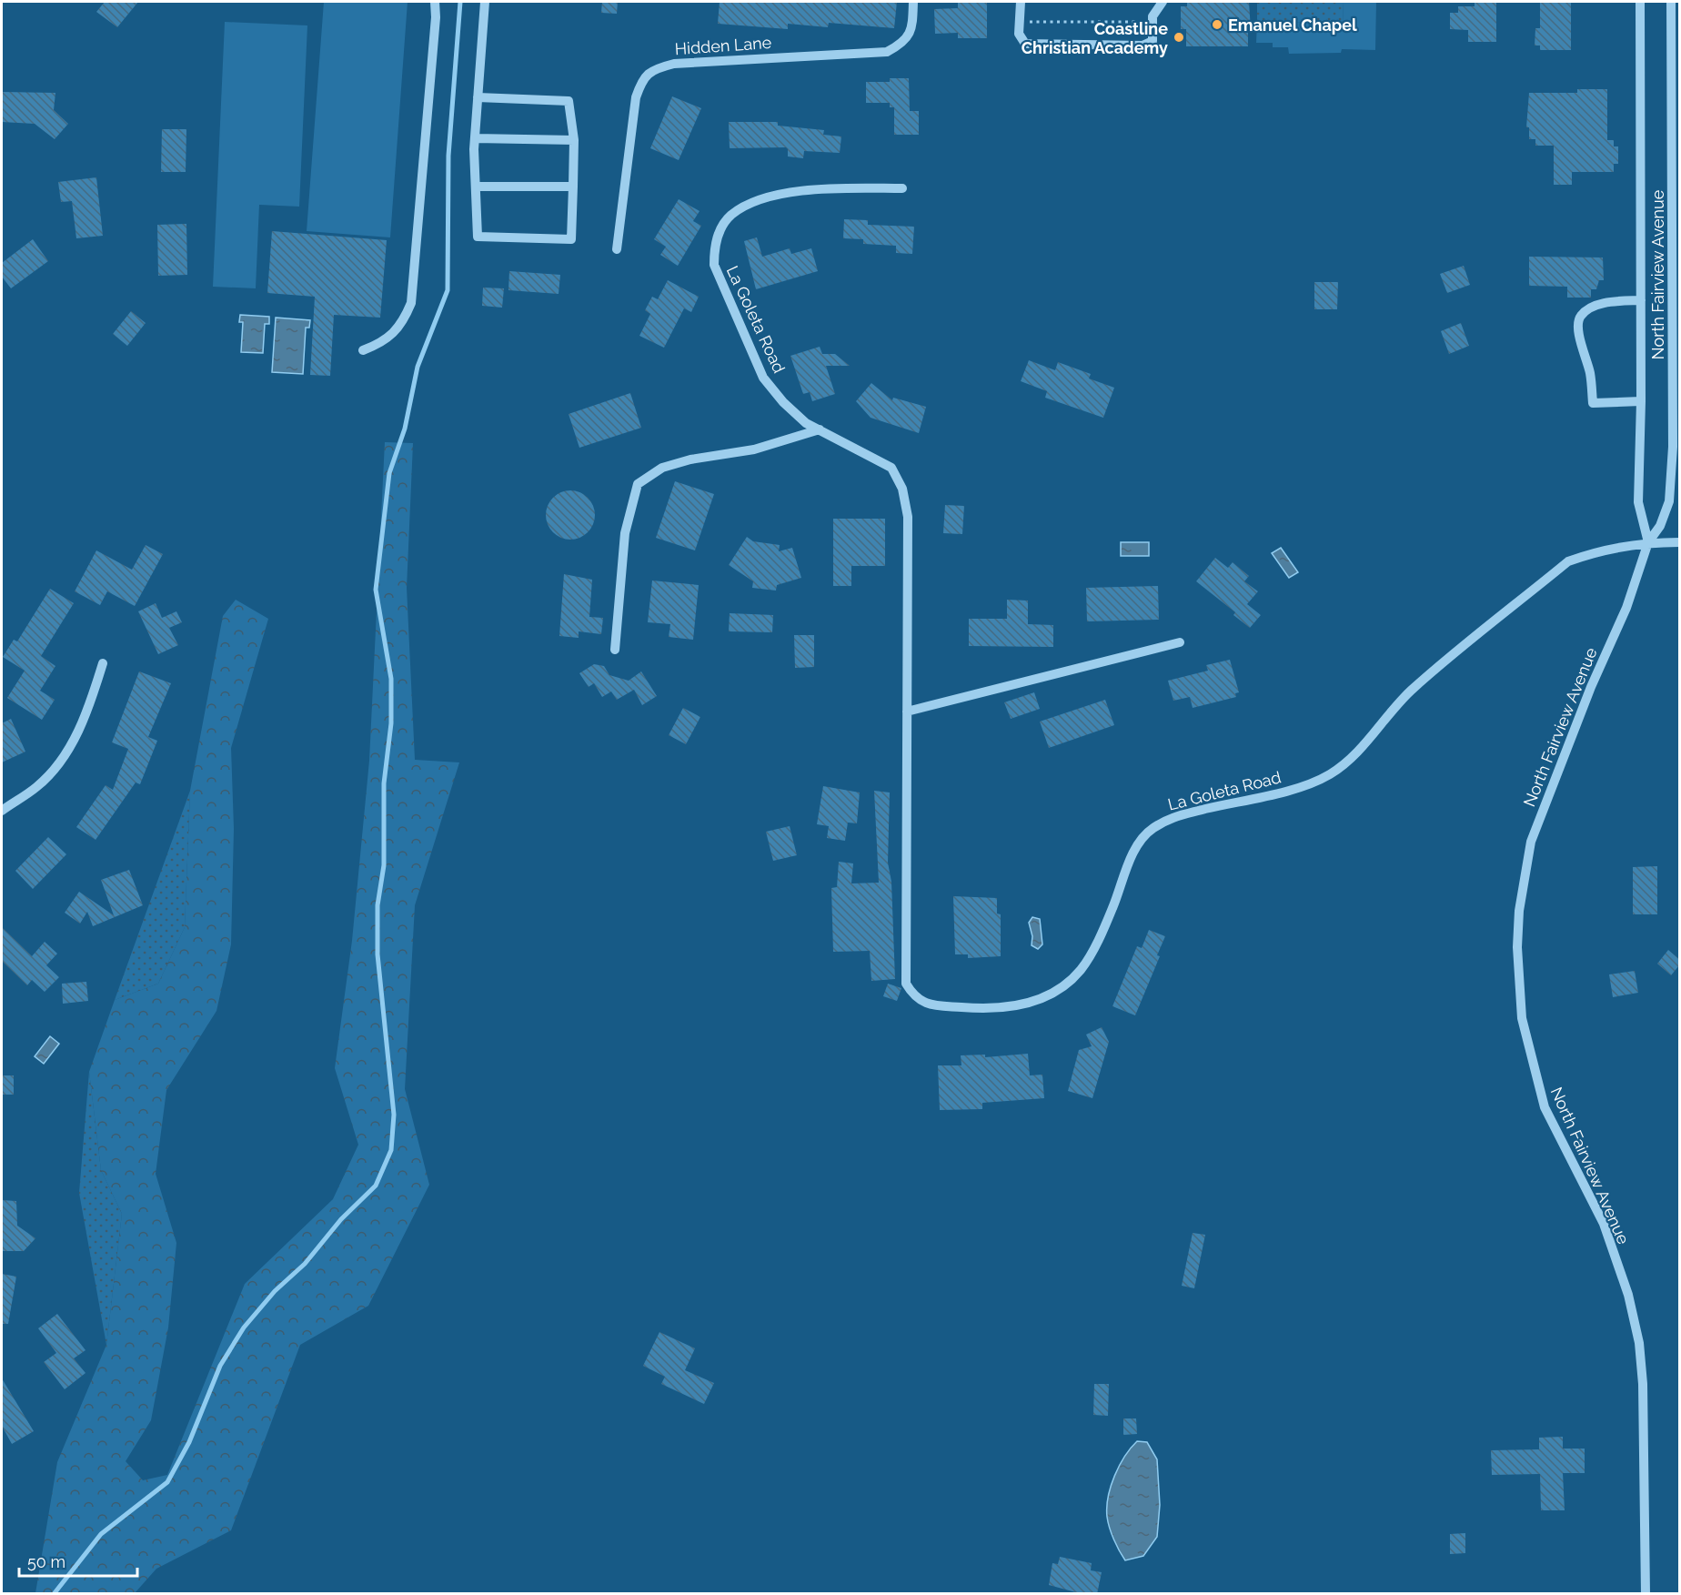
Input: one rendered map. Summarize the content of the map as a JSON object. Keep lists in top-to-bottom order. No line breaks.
{"streets":{"street":["Hidden Lane","North Fairview Avenue","La Goleta Road"]},"crossings":[["North Fairview Avenue","La Goleta Road"]],"places":["Emanuel Chapel","Coastline Christian Academy"],"scale_bar":"50 m"}
